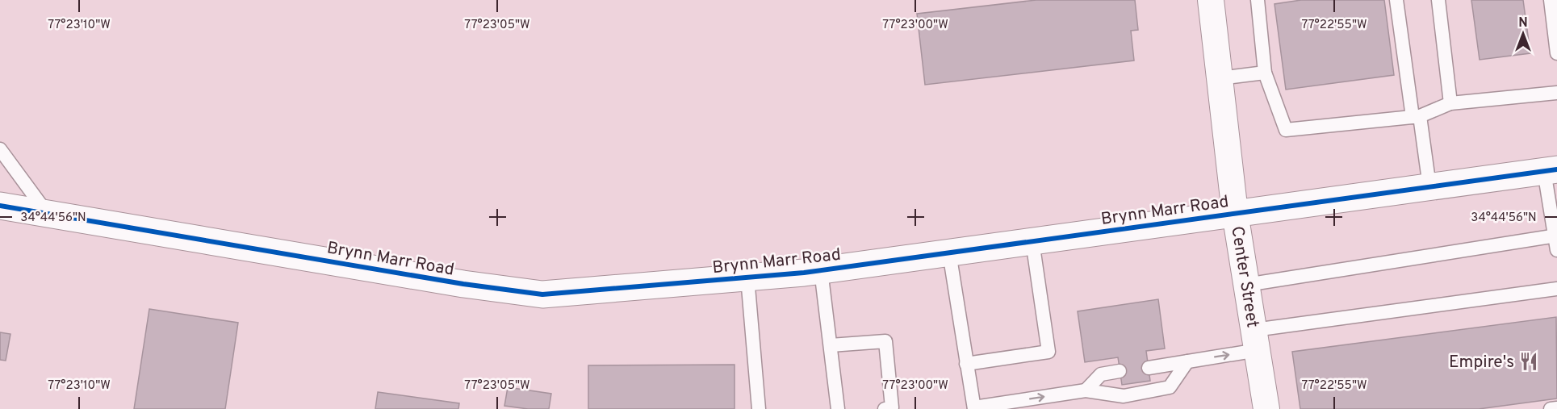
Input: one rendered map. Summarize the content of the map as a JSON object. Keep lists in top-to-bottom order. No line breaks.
{"streets":{"street":["Brynn Marr Road","Center Street"]},"crossings":[["Brynn Marr Road","Center Street"]],"places":{"restaurant":["Empire's"]},"north":"top","coordinates":["77°23'10\"W","77°23'05\"W","77°23'00\"W","77°22'55\"W","34°44'56\"N"]}
